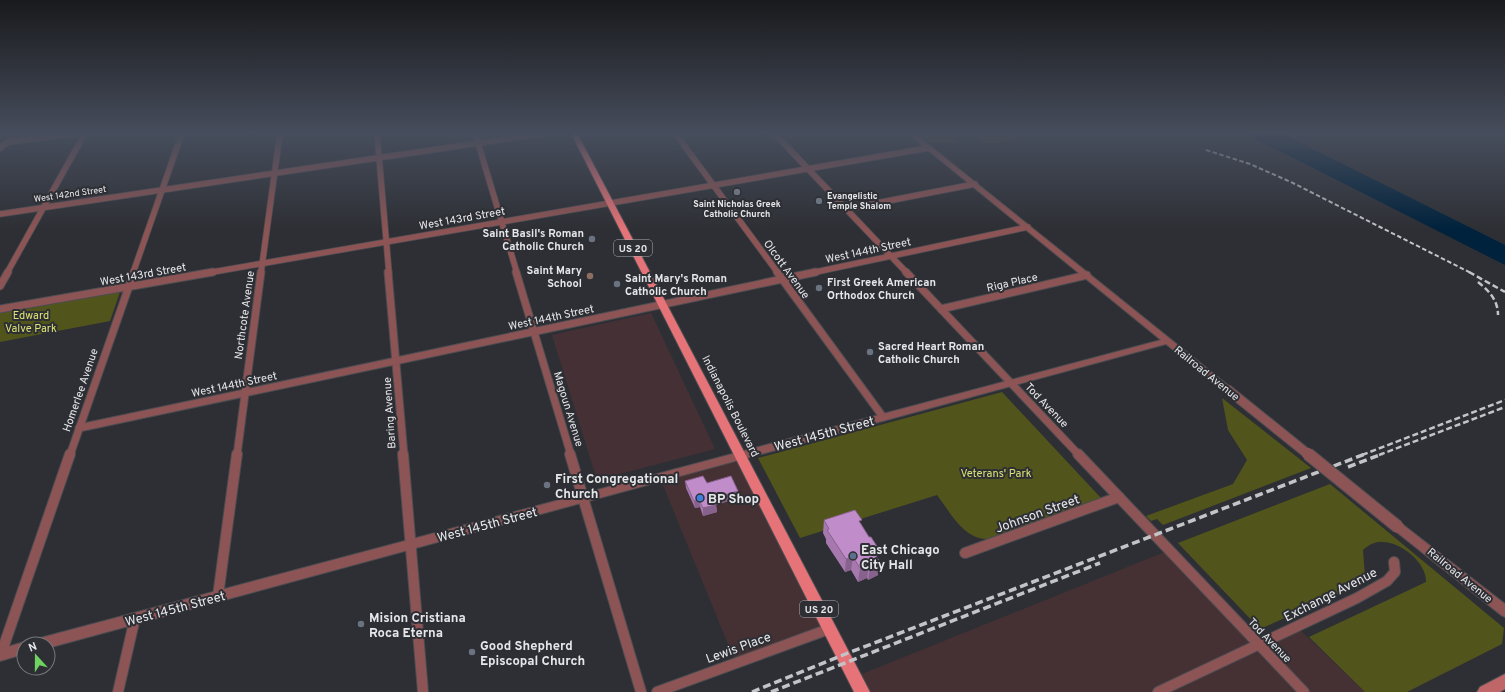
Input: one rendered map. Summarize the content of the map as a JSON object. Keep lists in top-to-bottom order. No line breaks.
{"streets":{"main road":["US 20","Indianapolis Boulevard"],"street":["West 142nd Street","West 143rd Street","West 144th Street","Olcott Avenue","Riga Place","Northcote Avenue","Railroad Avenue","Homerlee Avenue","Tod Avenue","Magoun Avenue","Baring Avenue","West 145th Street","Johnson Street","Exchange Avenue","Lewis Place"]},"crossings":[["West 142nd Street","Northcote Avenue"],["West 142nd Street","Homerlee Avenue"],["West 143rd Street","Olcott Avenue"],["West 143rd Street","Northcote Avenue"],["West 143rd Street","Homerlee Avenue"],["West 143rd Street","Tod Avenue"],["West 143rd Street","Indianapolis Boulevard"],["West 143rd Street","Magoun Avenue"],["West 143rd Street","Baring Avenue"],["West 144th Street","Olcott Avenue"],["West 144th Street","Northcote Avenue"],["West 144th Street","Railroad Avenue"],["West 144th Street","Homerlee Avenue"],["West 144th Street","Tod Avenue"],["West 144th Street","Indianapolis Boulevard"],["West 144th Street","Magoun Avenue"],["West 144th Street","Baring Avenue"],["Olcott Avenue","West 145th Street"],["Riga Place","Railroad Avenue"],["Riga Place","Tod Avenue"],["Northcote Avenue","West 145th Street"],["Railroad Avenue","West 145th Street"],["Tod Avenue","West 145th Street"],["Tod Avenue","Johnson Street"],["Tod Avenue","Exchange Avenue"],["Indianapolis Boulevard","West 145th Street"],["Indianapolis Boulevard","Lewis Place"],["Magoun Avenue","West 145th Street"],["Baring Avenue","West 145th Street"]],"parks":["Edward Valve Park","Veterans' Park"],"places":["Saint Nicholas Greek Catholic Church","Evangelistic Temple Shalom","Saint Basil's Roman Catholic Church","Saint Mary School","Saint Mary's Roman Catholic Church","First Greek American Orthodox Church","Sacred Heart Roman Catholic Church","First Congregational Church","BP Shop","East Chicago City Hall","Mision Cristiana Roca Eterna","Good Shepherd Episcopal Church"],"north":"top"}
